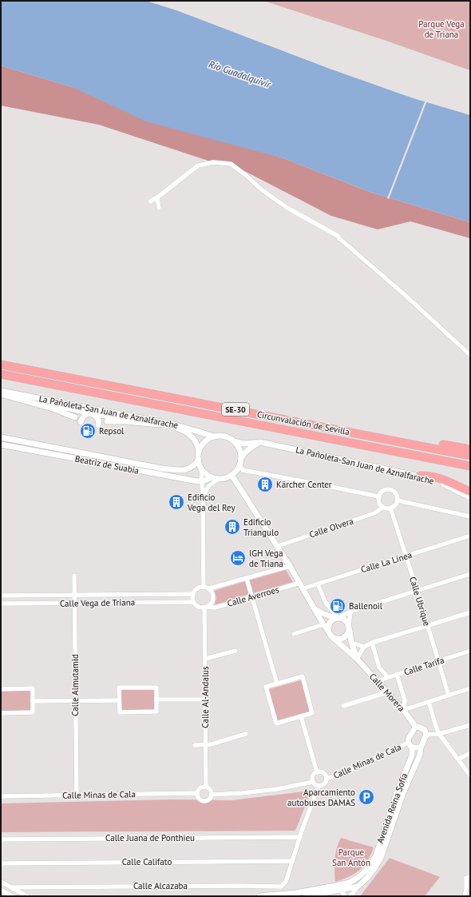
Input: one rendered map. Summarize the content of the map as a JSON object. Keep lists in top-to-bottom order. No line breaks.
{"streets":{"highway":["SE-30","Circunvalación de Sevilla"],"street":["La Pañoleta-San Juan de Aznalfarache","Beatriz de Suabia","Calle Olvera","Calle La Línea","Calle Averroes","Calle Ubrique","Calle Vega de Triana","Calle Tarifa","Calle Almutamid","Calle Morera","Calle Al-Andalus","Calle Minas de Cala","Avenida Reina Sofía","Calle Juana de Ponthieu","Calle Califato","Calle Alcazaba"]},"crossings":[["La Pañoleta-San Juan de Aznalfarache","Beatriz de Suabia"],["Calle Olvera","Calle Ubrique"],["Calle La Línea","Calle Ubrique"],["Calle Averroes","Calle Vega de Triana"],["Calle Averroes","Calle Al-Andalus"],["Calle Ubrique","Calle Tarifa"],["Calle Vega de Triana","Calle Almutamid"],["Calle Vega de Triana","Calle Al-Andalus"],["Calle Tarifa","Calle Morera"],["Calle Almutamid","Calle Minas de Cala"],["Calle Morera","Calle Minas de Cala"],["Calle Morera","Avenida Reina Sofía"],["Calle Al-Andalus","Calle Minas de Cala"],["Calle Minas de Cala","Avenida Reina Sofía"],["Calle Minas de Cala","Calle Alcazaba"],["Calle Juana de Ponthieu","Calle Alcazaba"],["Calle Califato","Calle Alcazaba"]],"water":["Río Guadalquivir"],"parks":["Parque Vega de Triana","Parque San Antón"],"places":{"fuel station":["Repsol","Ballenoil"],"building":["Kärcher Center","Edificio Vega del Rey","Edificio Triangulo"],"hotel":["IGH Vega de Triana"],"parking":["Aparcamiento autobuses DAMAS"]}}
